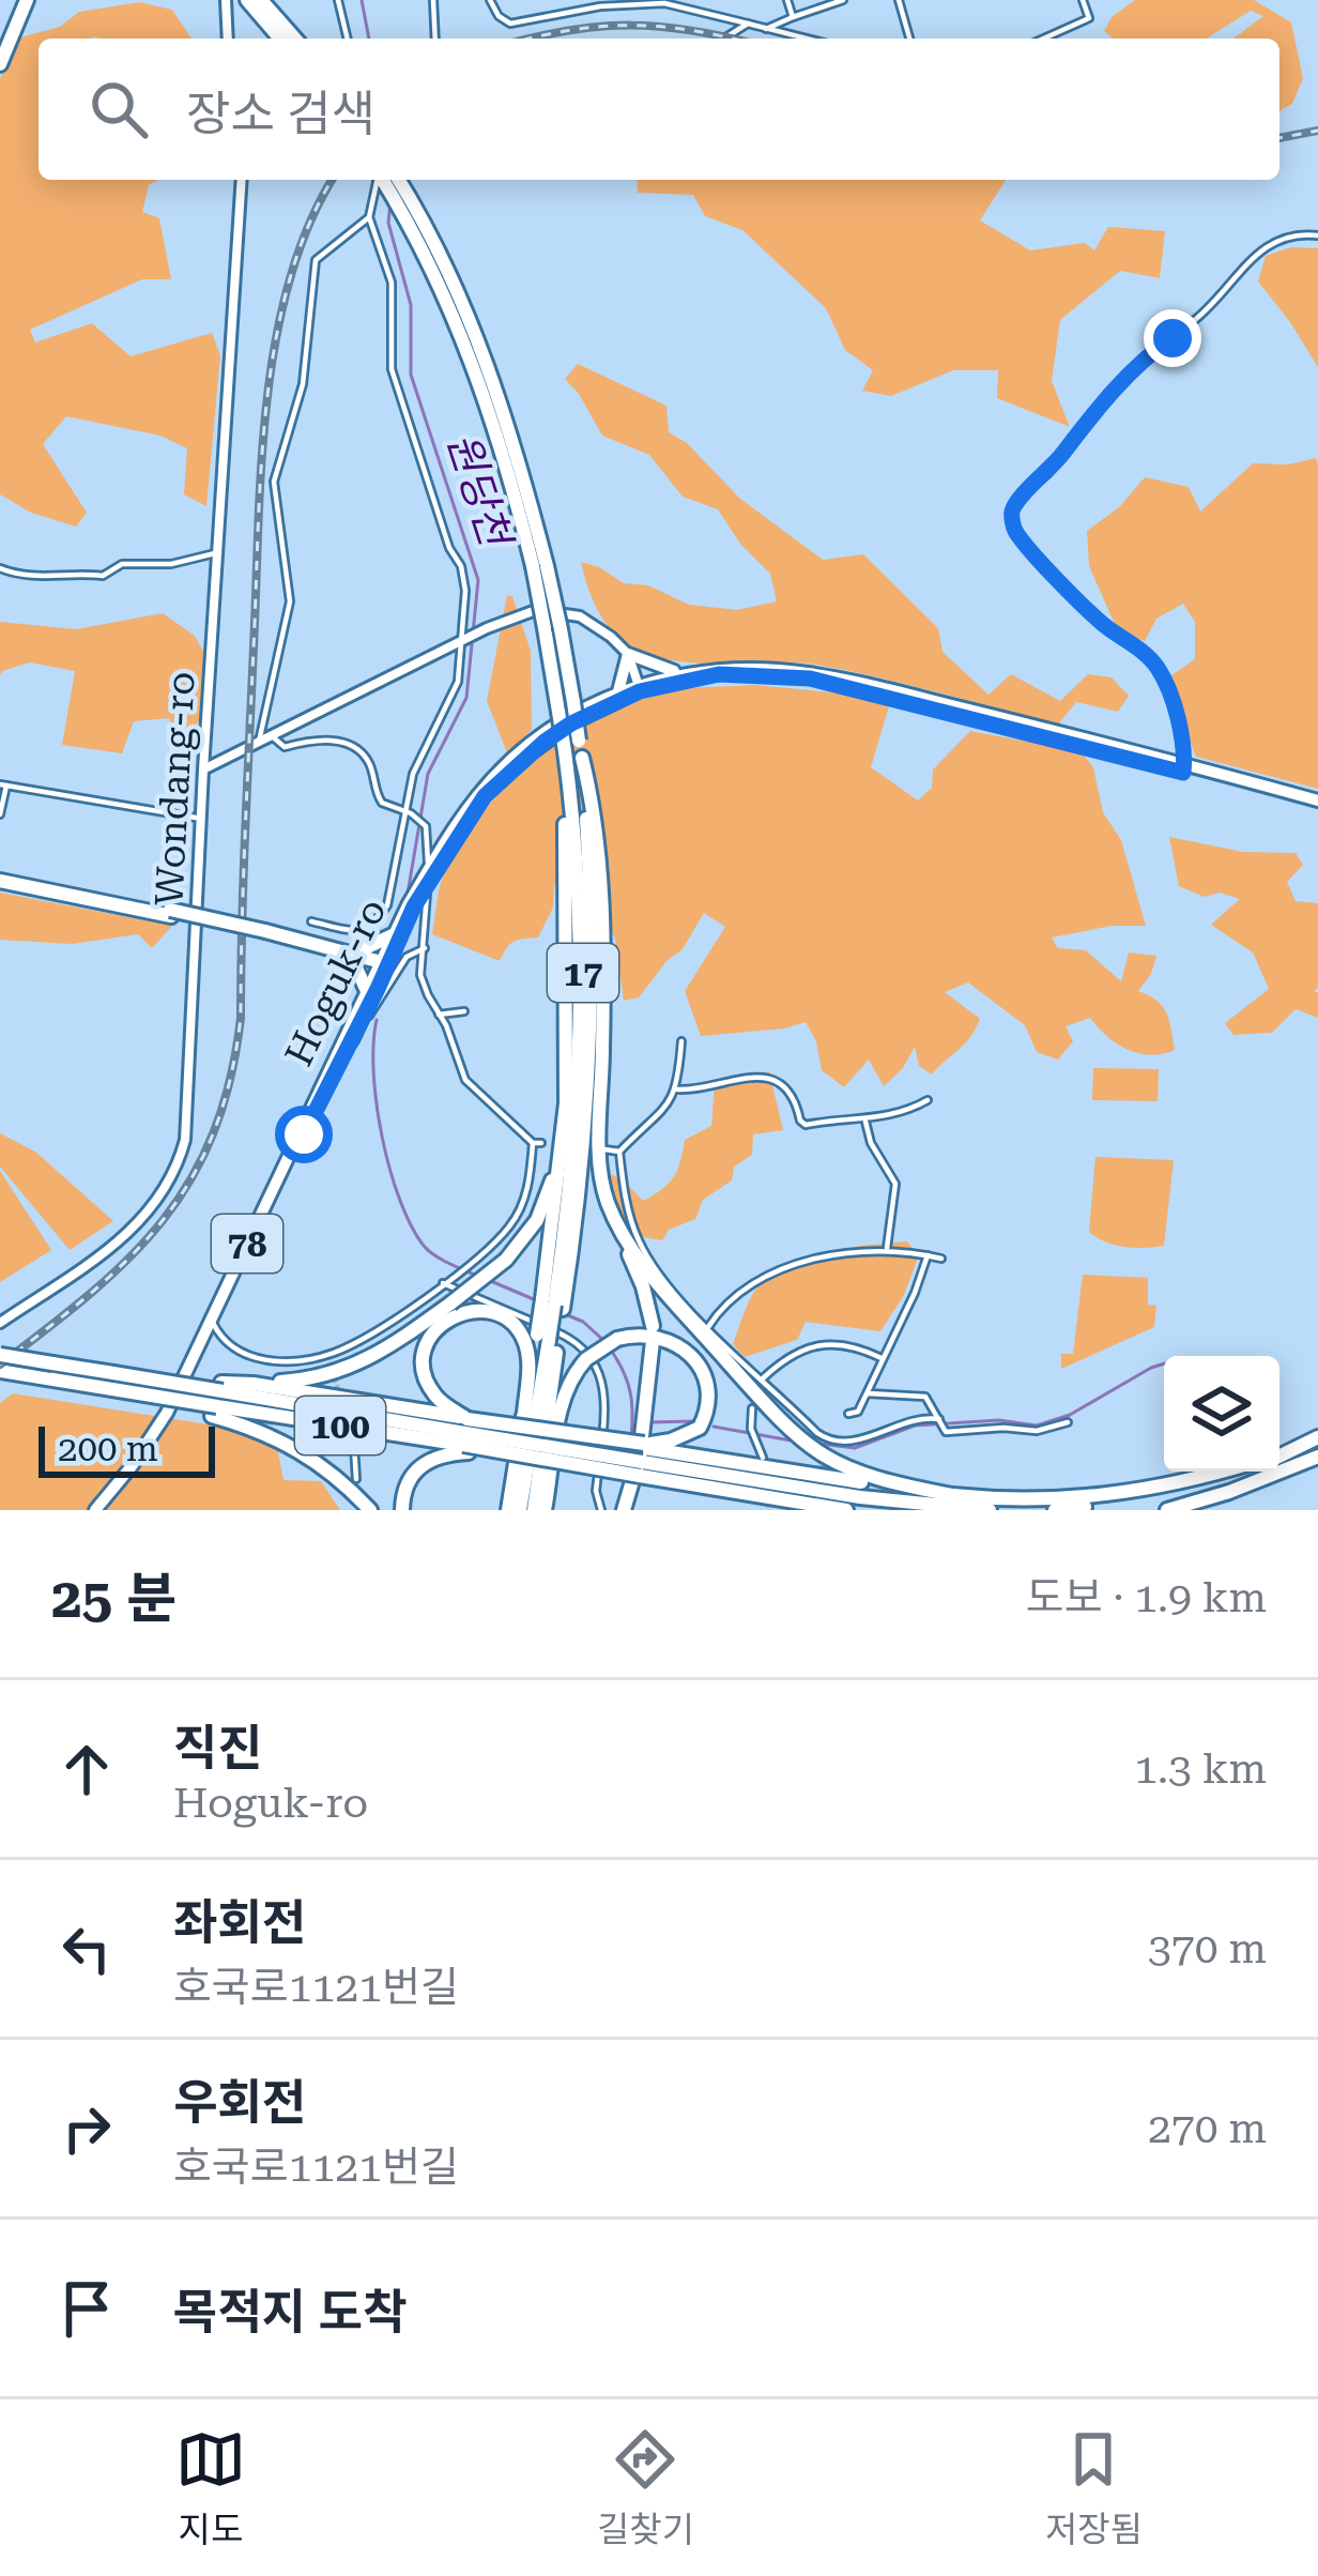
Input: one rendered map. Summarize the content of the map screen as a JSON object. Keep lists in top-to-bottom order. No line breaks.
{"streets":{"highway":["17","100"],"main road":["Wondang-ro","Hoguk-ro","78"]},"water":["원당천"],"scale_bar":"200 m","page":{"search":"장소 검색","scale":"200 m","heading":["25 분","도보 · 1.9 km"],"list":[["직진","Hoguk-ro","1.3 km"],["좌회전","호국로1121번길","370 m"],["우회전","호국로1121번길","270 m"],"목적지 도착"],"nav":["지도","길찾기","저장됨"]}}
